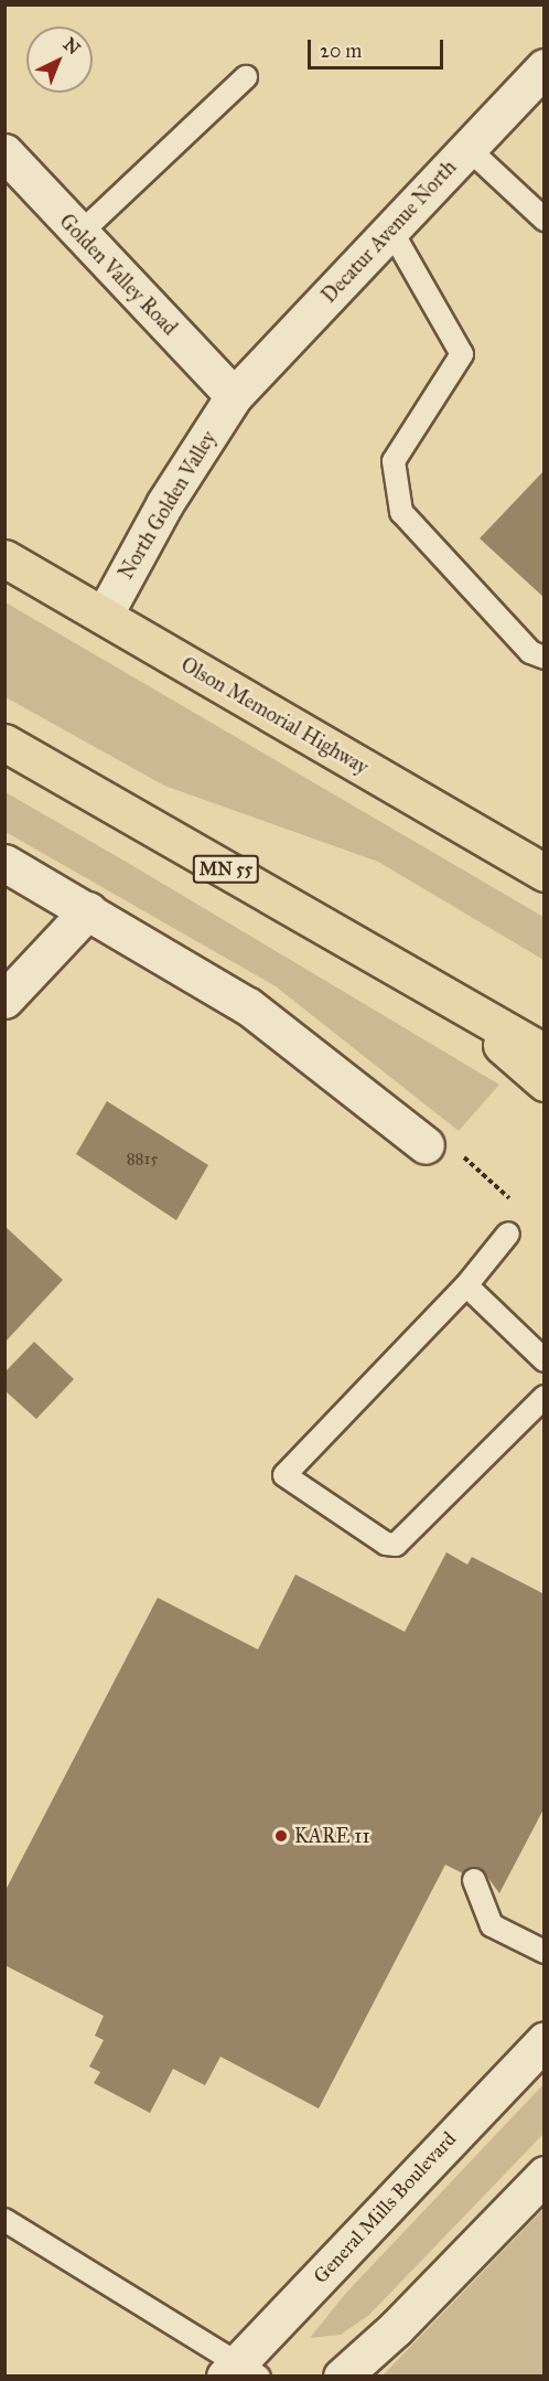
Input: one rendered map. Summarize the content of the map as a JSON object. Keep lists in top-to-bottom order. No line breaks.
{"streets":{"highway":["Olson Memorial Highway","MN 55"],"street":["Decatur Avenue North","Golden Valley Road","North Golden Valley","General Mills Boulevard"]},"crossings":[["Decatur Avenue North","Golden Valley Road"],["Decatur Avenue North","North Golden Valley"],["Golden Valley Road","North Golden Valley"],["North Golden Valley","Olson Memorial Highway"]],"places":["KARE 11"],"house_numbers":["8815"],"scale_bar":"20 m","north":"top right"}
